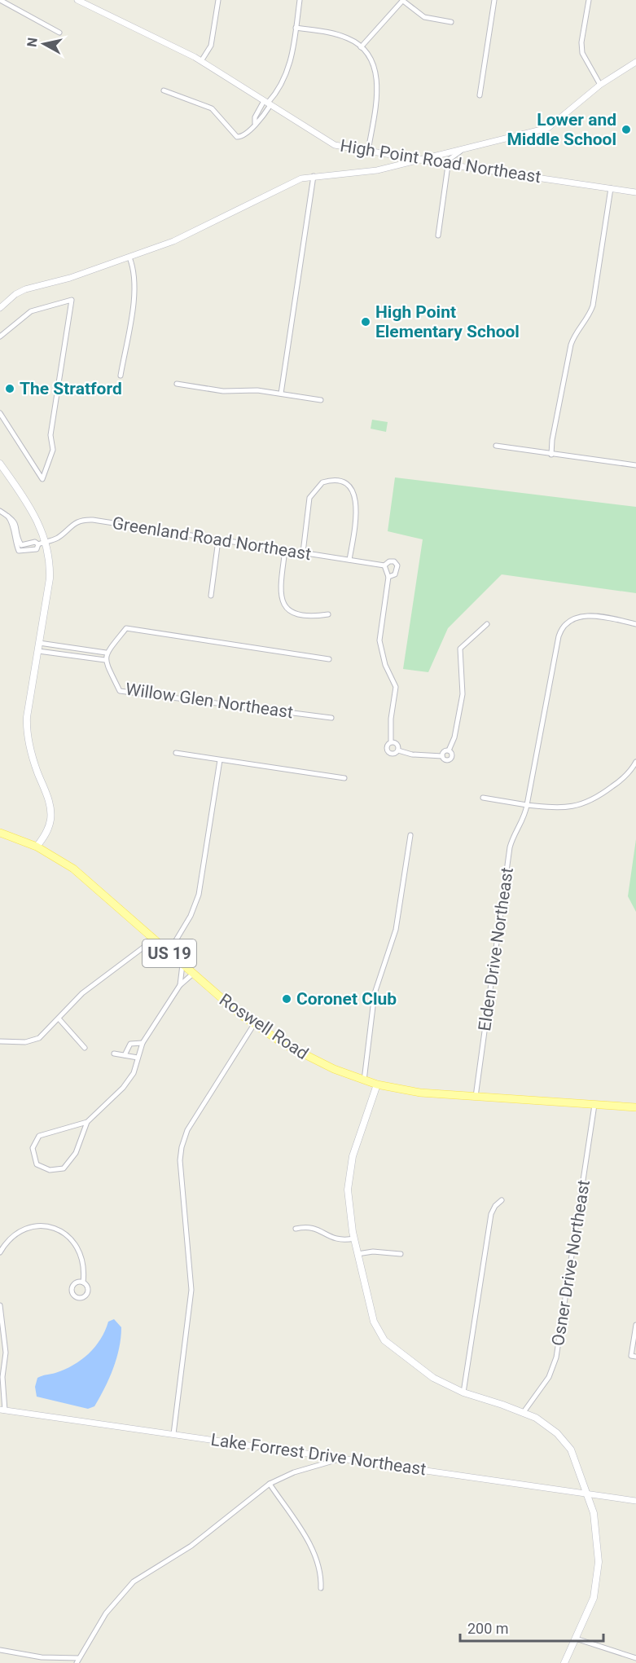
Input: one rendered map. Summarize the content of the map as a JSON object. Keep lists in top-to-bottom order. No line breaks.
{"streets":{"main road":["US 19","Roswell Road"],"street":["High Point Road Northeast","Greenland Road Northeast","Willow Glen Northeast","Elden Drive Northeast","Osner Drive Northeast","Lake Forrest Drive Northeast"]},"crossings":[["Elden Drive Northeast","Roswell Road"],["Roswell Road","Osner Drive Northeast"]],"places":["Lower and Middle School","High Point Elementary School","The Stratford","Coronet Club"],"scale_bar":"200 m","north":"left"}
